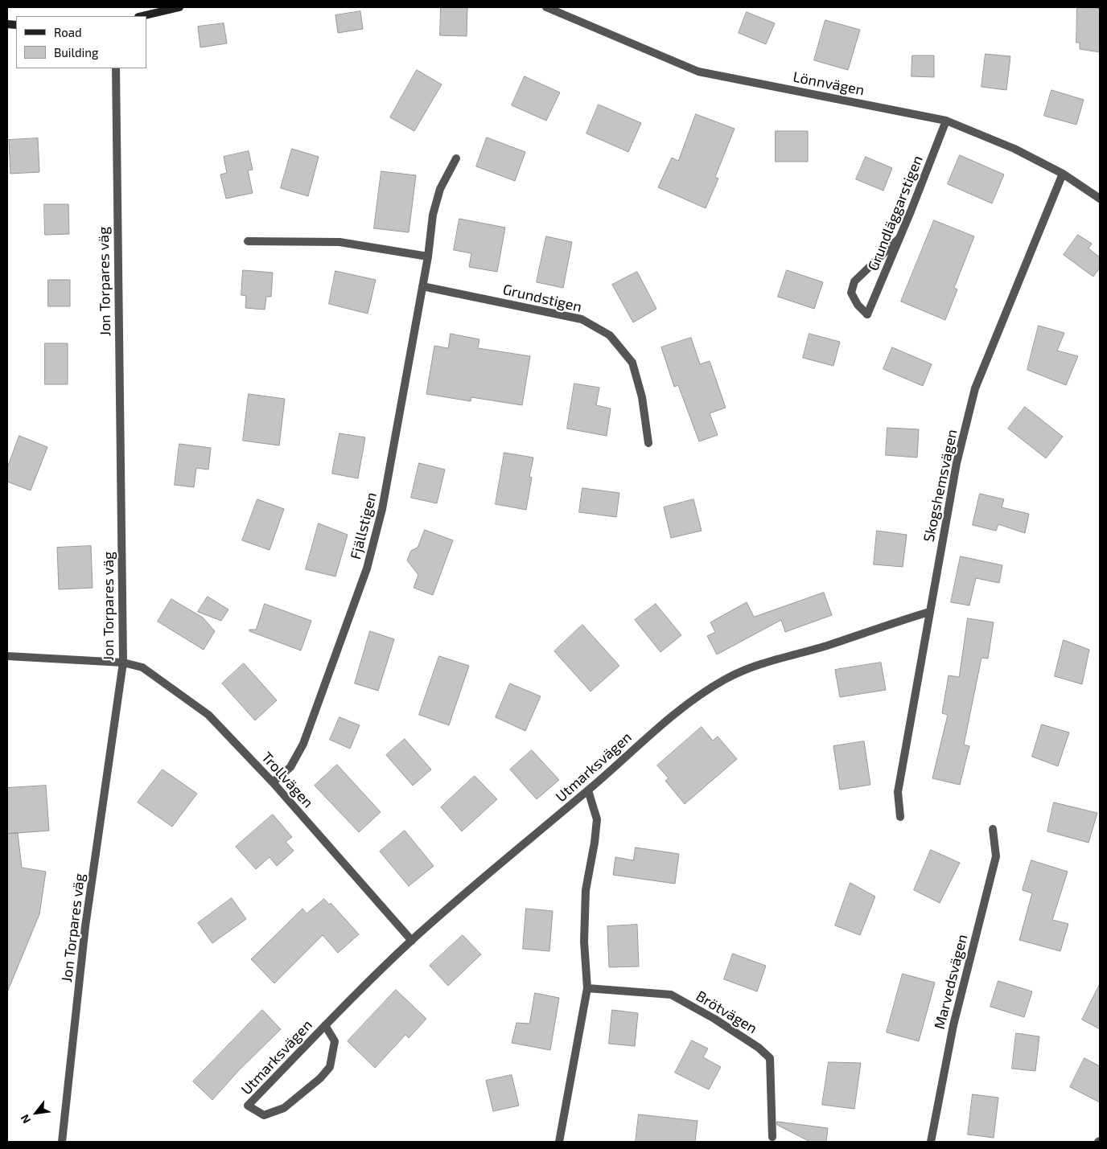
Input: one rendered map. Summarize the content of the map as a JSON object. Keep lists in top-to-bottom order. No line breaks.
{"streets":{"street":["Lönnvägen","Grundläggarstigen","Jon Torpares väg","Grundstigen","Skogshemsvägen","Fjällstigen","Utmarksvägen","Trollvägen","Marvedsvägen","Brötvägen"]},"crossings":[["Lönnvägen","Grundläggarstigen"],["Lönnvägen","Skogshemsvägen"],["Jon Torpares väg","Trollvägen"],["Grundstigen","Fjällstigen"],["Skogshemsvägen","Utmarksvägen"],["Fjällstigen","Trollvägen"],["Utmarksvägen","Trollvägen"]],"legend":["Road","Building"],"north":"bottom left"}
